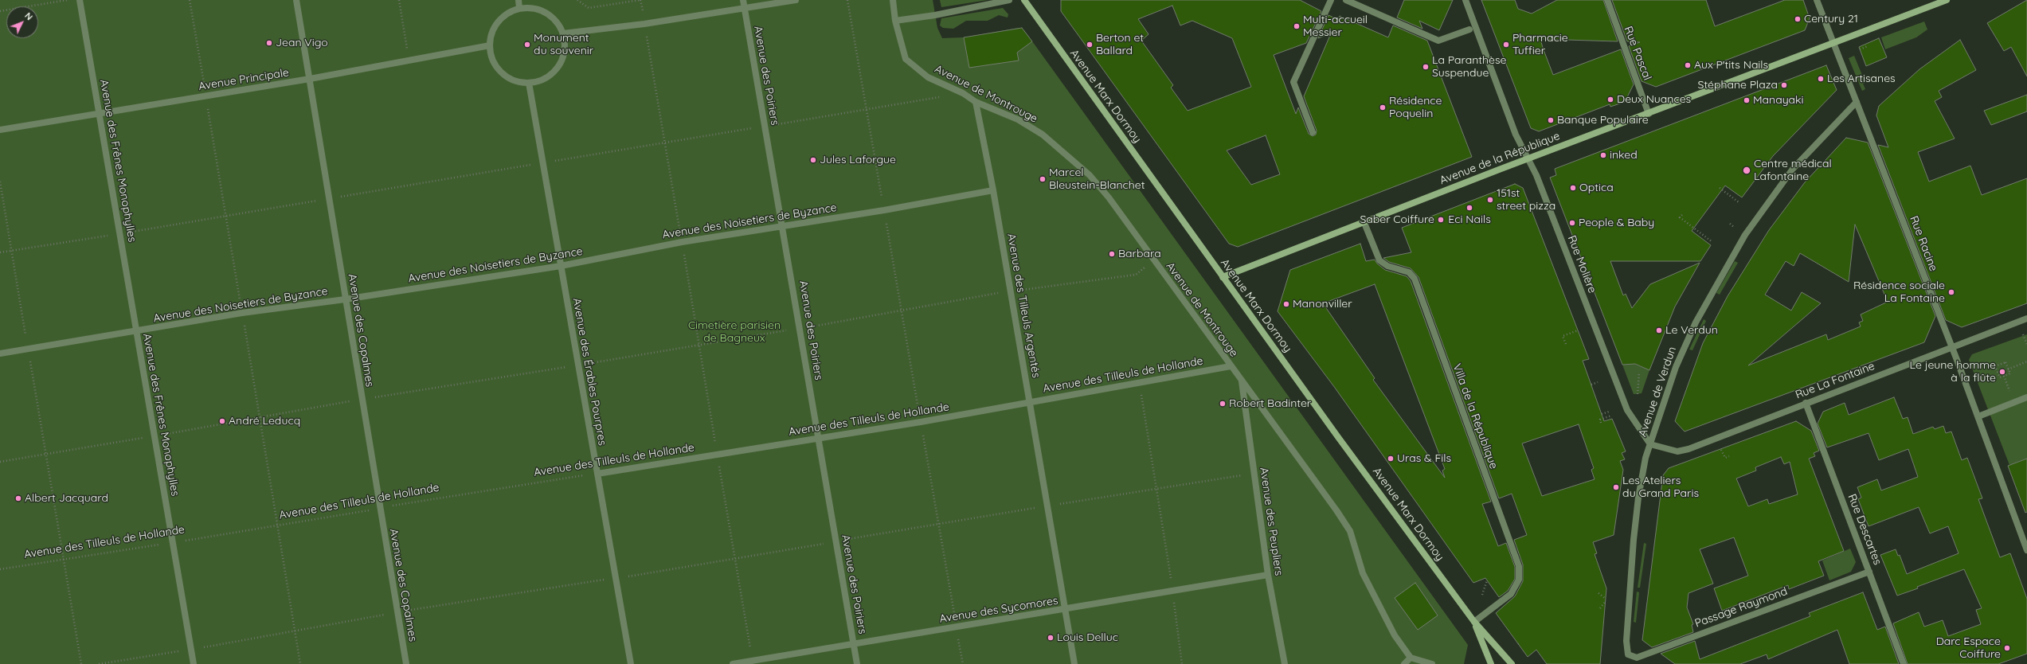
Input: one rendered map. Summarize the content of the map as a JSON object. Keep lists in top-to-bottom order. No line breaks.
{"streets":{"main road":["Avenue Marx Dormoy","Avenue de la République"],"street":["Rue Pascal","Avenue des Poiriers","Avenue Principale","Avenue de Montrouge","Avenue des Frênes Monophylles","Avenue des Noisetiers de Byzance","Rue Racine","Rue Molière","Avenue des Tilleuls Argentés","Avenue des Copalmes","Avenue des Érables Pourpres","Avenue des Tilleuls de Hollande","Rue La Fontaine","Avenue de Verdun","Villa de la République","Avenue des Peupliers","Rue Descartes","Passage Raymond","Avenue des Sycomores"]},"crossings":[["Rue Pascal","Avenue de la République"],["Avenue des Poiriers","Avenue des Noisetiers de Byzance"],["Avenue des Poiriers","Avenue des Tilleuls de Hollande"],["Avenue des Poiriers","Avenue des Sycomores"],["Avenue Principale","Avenue des Frênes Monophylles"],["Avenue Principale","Avenue des Copalmes"],["Avenue Principale","Avenue des Érables Pourpres"],["Avenue de Montrouge","Avenue des Tilleuls Argentés"],["Avenue de Montrouge","Avenue des Tilleuls de Hollande"],["Avenue de Montrouge","Avenue des Peupliers"],["Avenue Marx Dormoy","Avenue de la République"],["Avenue Marx Dormoy","Villa de la République"],["Avenue de la République","Rue Racine"],["Avenue de la République","Rue Molière"],["Avenue de la République","Villa de la République"],["Avenue des Frênes Monophylles","Avenue des Noisetiers de Byzance"],["Avenue des Frênes Monophylles","Avenue des Tilleuls de Hollande"],["Avenue des Noisetiers de Byzance","Avenue des Tilleuls Argentés"],["Avenue des Noisetiers de Byzance","Avenue des Copalmes"],["Avenue des Noisetiers de Byzance","Avenue des Érables Pourpres"],["Rue Racine","Rue La Fontaine"],["Rue Racine","Avenue de Verdun"],["Rue Molière","Rue La Fontaine"],["Rue Molière","Avenue de Verdun"],["Avenue des Tilleuls Argentés","Avenue des Tilleuls de Hollande"],["Avenue des Tilleuls Argentés","Avenue des Sycomores"],["Avenue des Copalmes","Avenue des Tilleuls de Hollande"],["Avenue des Érables Pourpres","Avenue des Tilleuls de Hollande"],["Rue La Fontaine","Avenue de Verdun"],["Rue La Fontaine","Rue Descartes"],["Avenue de Verdun","Passage Raymond"],["Avenue des Peupliers","Avenue des Sycomores"],["Rue Descartes","Passage Raymond"]],"parks":["Cimetière parisien de Bagneux"],"places":["Century 21","Multi-accueil Messier","Jean Vigo","Monument du souvenir","Berton et Ballard","Pharmacie Tuffier","Aux P'tits Nails","La Paranthèse Suspendue","Les Artisanes","Stéphane Plaza","Deux Nuances","Manayaki","Résidence Poquelin","Banque Populaire","inked","Jules Laforgue","Centre médical Lafontaine","Marcel Bleustein-Blanchet","Optica","151st street pizza","Eci Nails","Saber Coiffure","People & Baby","Barbara","Résidence sociale La Fontaine","Manonviller","Le Verdun","Le jeune homme à la flûte","Robert Badinter","André Leducq","Uras & Fils","Les Ateliers du Grand Paris","Albert Jacquard","Louis Delluc","Darc Espace Coiffure"],"north":"top right"}
